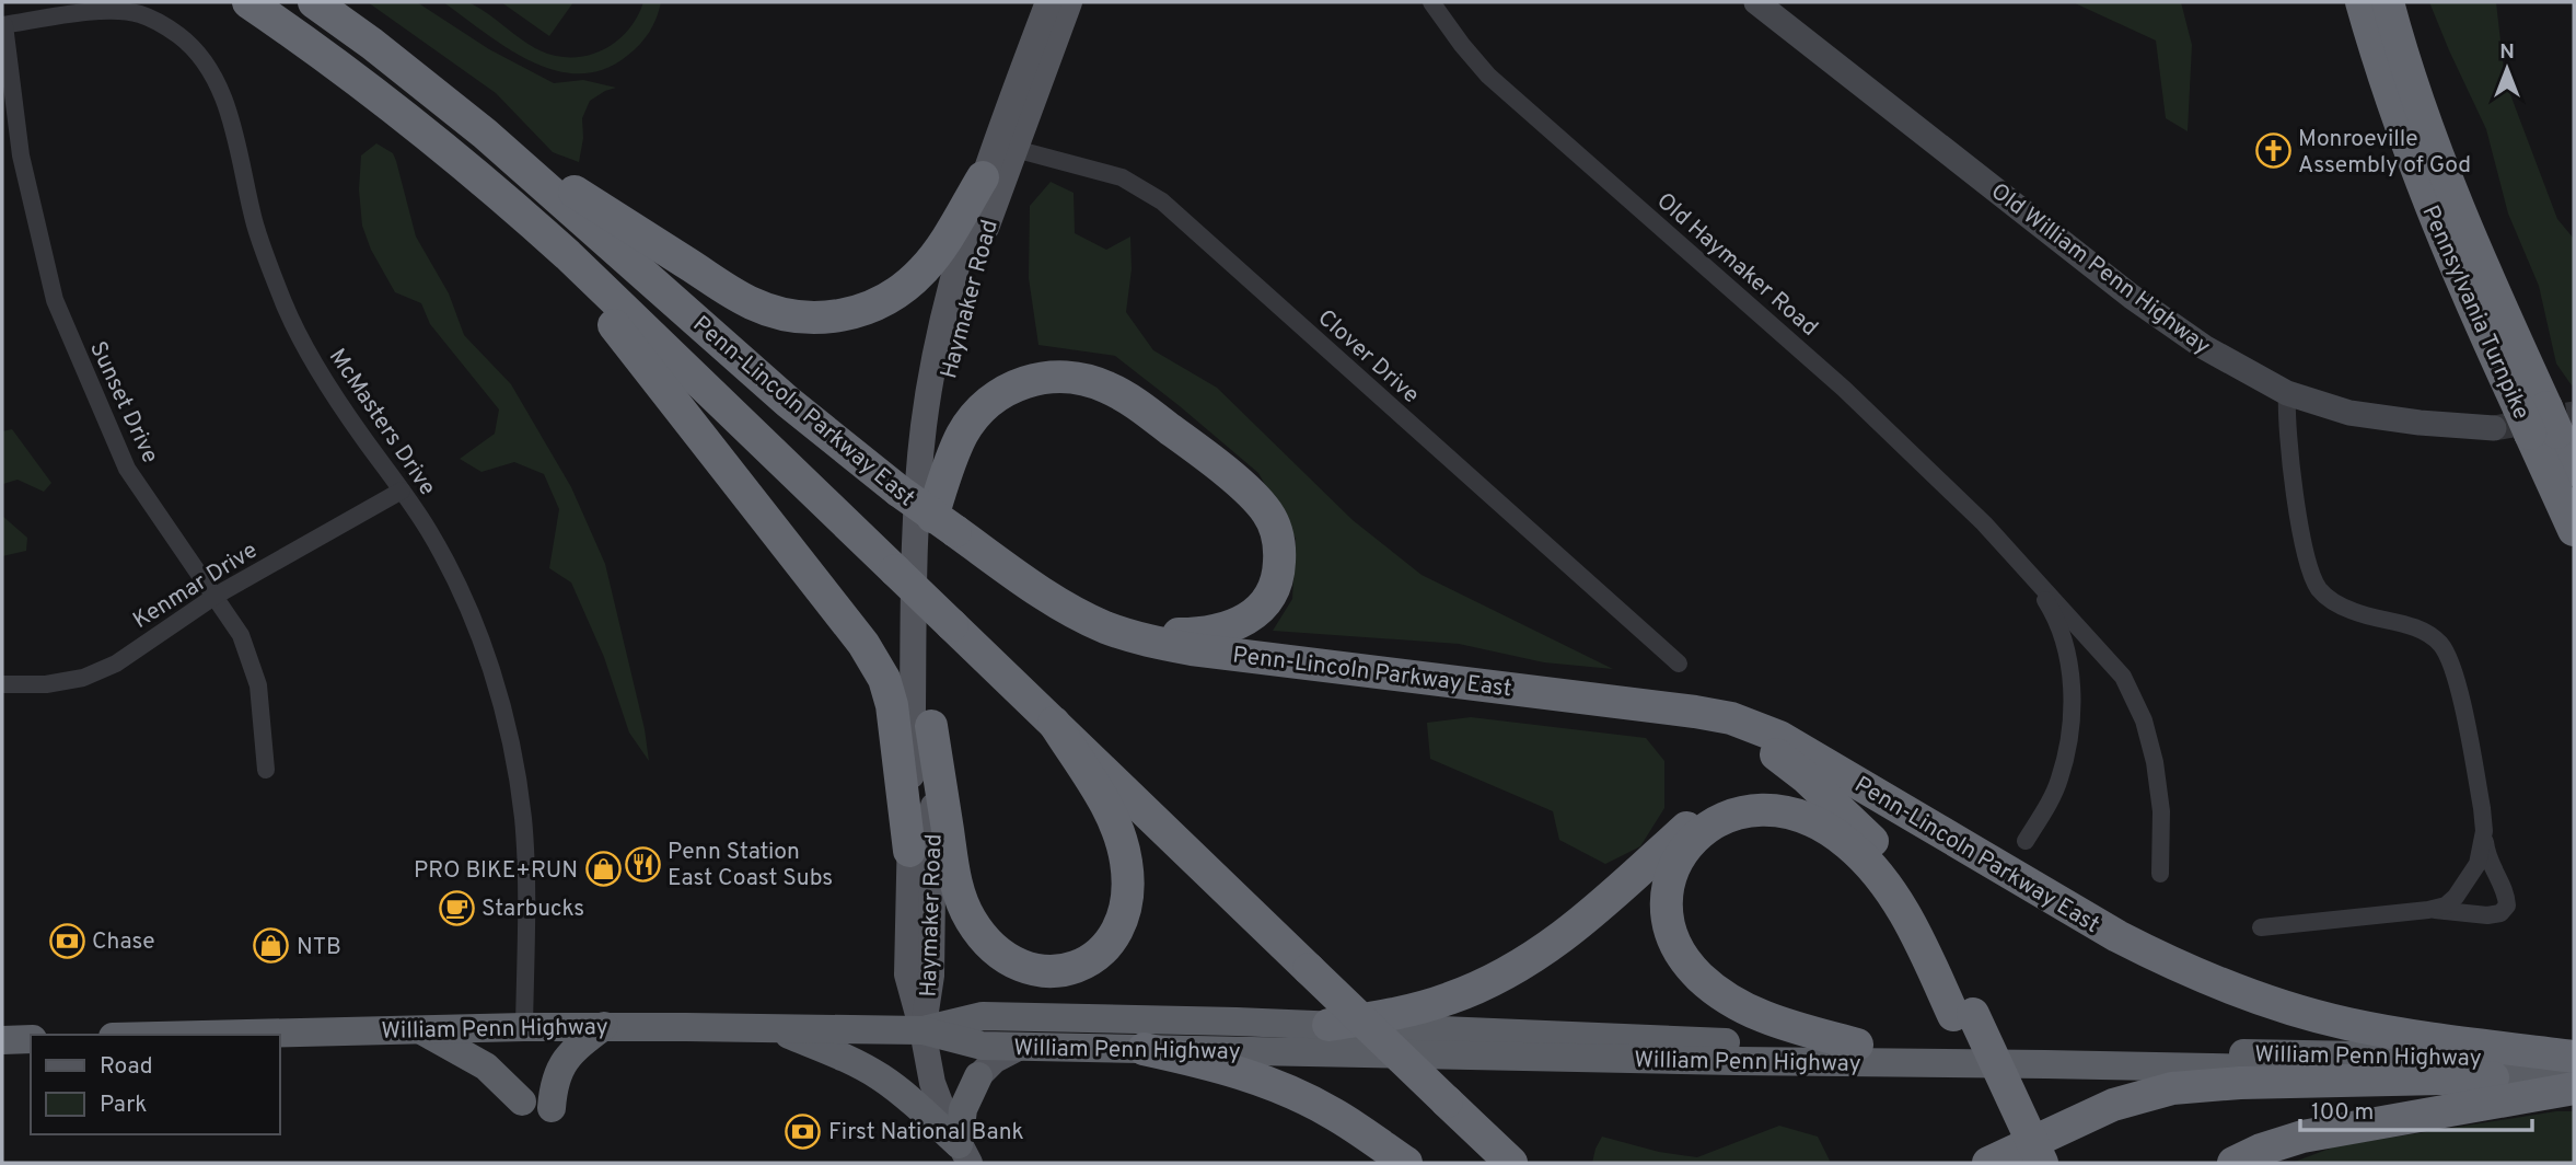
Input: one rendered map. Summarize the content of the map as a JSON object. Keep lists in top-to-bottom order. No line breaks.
{"streets":{"highway":["Pennsylvania Turnpike","Penn-Lincoln Parkway East","William Penn Highway"],"main road":["Old William Penn Highway","Haymaker Road"],"street":["Old Haymaker Road","Clover Drive","Sunset Drive","McMasters Drive","Kenmar Drive"]},"crossings":[["Old William Penn Highway","Pennsylvania Turnpike"],["Haymaker Road","Clover Drive"],["Haymaker Road","Penn-Lincoln Parkway East"],["Haymaker Road","William Penn Highway"],["Sunset Drive","McMasters Drive"],["Sunset Drive","Kenmar Drive"],["Penn-Lincoln Parkway East","William Penn Highway"],["McMasters Drive","Kenmar Drive"],["McMasters Drive","William Penn Highway"]],"places":{"church":["Monroeville Assembly of God"],"restaurant":["Penn Station East Coast Subs"],"shop":["PRO BIKE+RUN","NTB"],"cafe":["Starbucks"],"bank":["Chase","First National Bank"]},"legend":["Road","Park"],"scale_bar":"100 m","north":"top"}
